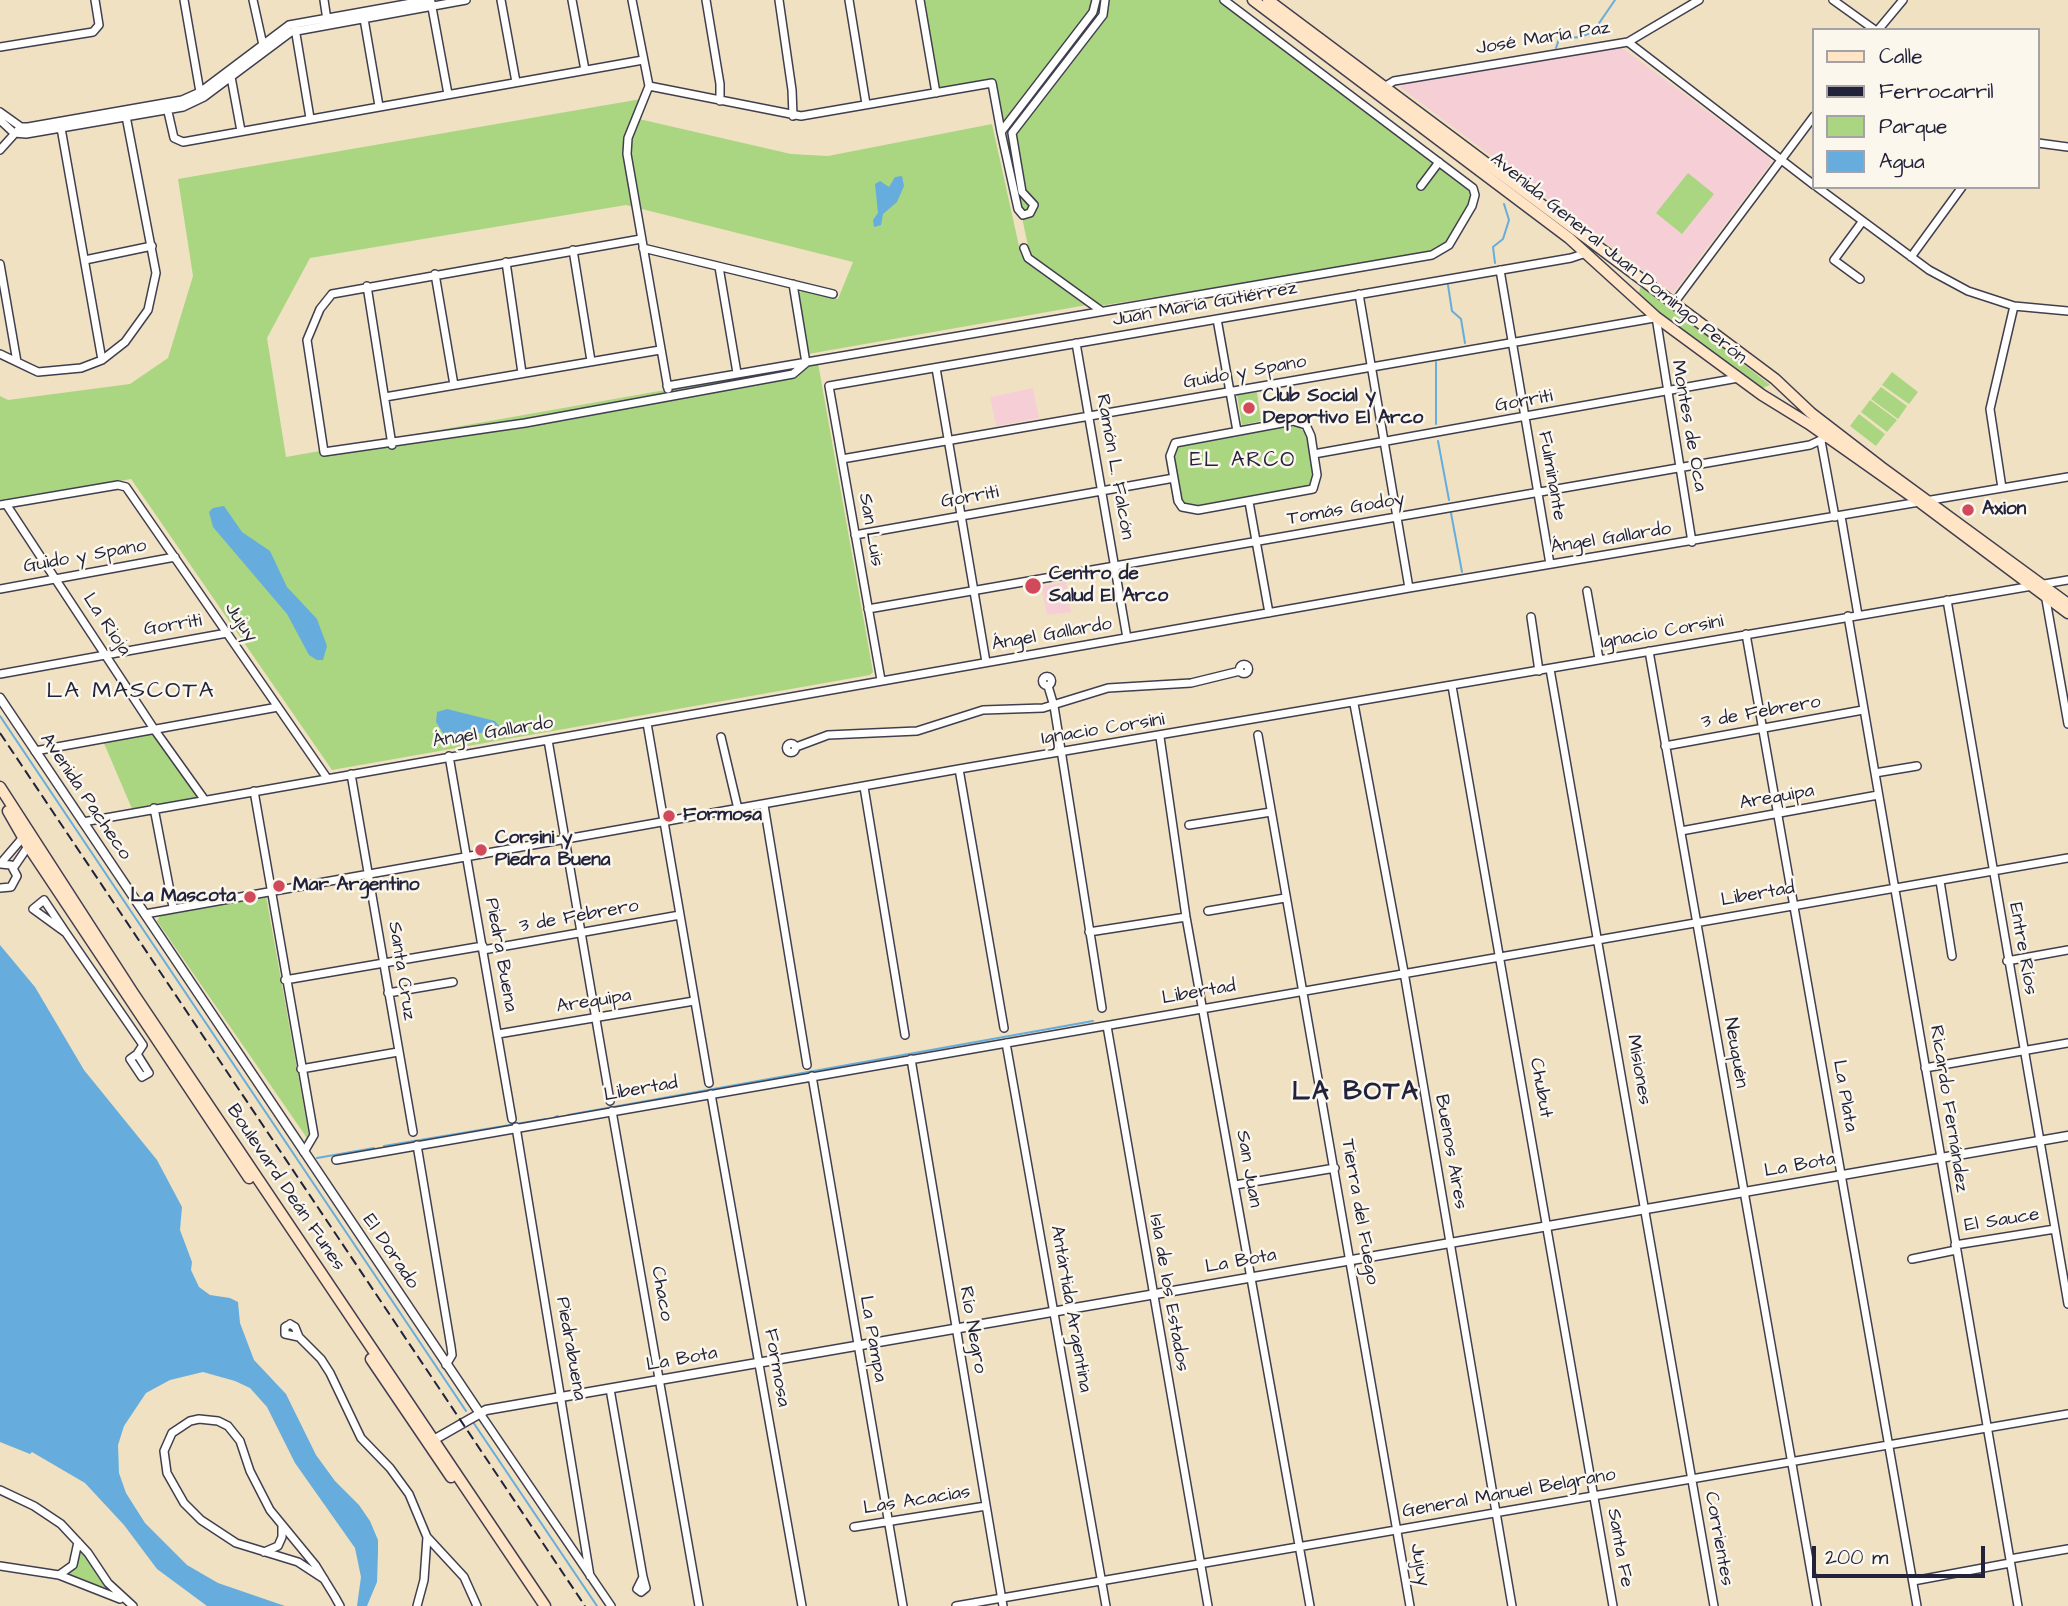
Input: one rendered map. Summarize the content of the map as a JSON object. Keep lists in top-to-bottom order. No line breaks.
{"streets":{"main road":["Avenida General Juan Domingo Perón","Boulevard Deán Funes"],"street":["José María Paz","Juan María Gutiérrez","Guido y Spano","Gorriti","Montes de Oca","Ramón L. Falcón","Fulminante","Tomás Godoy","San Luis","Ángel Gallardo","Jujuy","La Rioja","Ignacio Corsini","3 de Febrero","Avenida Pacheco","Arequipa","Libertad","Entre Ríos","Piedra Buena","Santa Cruz","Neuquén","Misiones","Chubut","La Plata","Ricardo Fernández","Buenos Aires","La Bota","San Juan","Tierra del Fuego","El Sauce","El Dorado","Isla de los Estados","Chaco","Antártida Argentina","Río Negro","La Pampa","Piedrabuena","Formosa","General Manuel Belgrano","Las Acacias","Corrientes","Santa Fe"]},"crossings":[["José María Paz","Avenida General Juan Domingo Perón"],["Avenida General Juan Domingo Perón","Juan María Gutiérrez"],["Avenida General Juan Domingo Perón","Guido y Spano"],["Avenida General Juan Domingo Perón","Gorriti"],["Avenida General Juan Domingo Perón","Montes de Oca"],["Avenida General Juan Domingo Perón","Tomás Godoy"],["Avenida General Juan Domingo Perón","Ángel Gallardo"],["Avenida General Juan Domingo Perón","Ignacio Corsini"],["Juan María Gutiérrez","Ramón L. Falcón"],["Juan María Gutiérrez","Fulminante"],["Juan María Gutiérrez","San Luis"],["Guido y Spano","Montes de Oca"],["Guido y Spano","Ramón L. Falcón"],["Guido y Spano","Fulminante"],["Guido y Spano","San Luis"],["Guido y Spano","Jujuy"],["Guido y Spano","La Rioja"],["Gorriti","Montes de Oca"],["Gorriti","Ramón L. Falcón"],["Gorriti","Fulminante"],["Gorriti","San Luis"],["Gorriti","Jujuy"],["Gorriti","La Rioja"],["Montes de Oca","Tomás Godoy"],["Montes de Oca","Ángel Gallardo"],["Ramón L. Falcón","Tomás Godoy"],["Ramón L. Falcón","Ángel Gallardo"],["Fulminante","Tomás Godoy"],["Fulminante","Ángel Gallardo"],["Tomás Godoy","San Luis"],["San Luis","Ángel Gallardo"],["Ángel Gallardo","Jujuy"],["Ángel Gallardo","La Rioja"],["Ángel Gallardo","Avenida Pacheco"],["Ángel Gallardo","Piedra Buena"],["Ángel Gallardo","Santa Cruz"],["Jujuy","La Rioja"],["Jujuy","Tierra del Fuego"],["Jujuy","General Manuel Belgrano"],["Ignacio Corsini","Avenida Pacheco"],["Ignacio Corsini","Entre Ríos"],["Ignacio Corsini","Piedra Buena"],["Ignacio Corsini","Santa Cruz"],["Ignacio Corsini","Neuquén"],["Ignacio Corsini","Misiones"],["Ignacio Corsini","Chubut"],["Ignacio Corsini","La Plata"],["Ignacio Corsini","Ricardo Fernández"],["Ignacio Corsini","Buenos Aires"],["Ignacio Corsini","San Juan"],["Ignacio Corsini","El Dorado"],["3 de Febrero","Piedra Buena"],["3 de Febrero","Santa Cruz"],["3 de Febrero","Neuquén"],["3 de Febrero","La Plata"],["3 de Febrero","Ricardo Fernández"],["Avenida Pacheco","El Dorado"],["Arequipa","Piedra Buena"],["Arequipa","Neuquén"],["Arequipa","La Plata"],["Arequipa","Ricardo Fernández"],["Libertad","Entre Ríos"],["Libertad","Neuquén"],["Libertad","Misiones"],["Libertad","Chubut"],["Libertad","La Plata"],["Libertad","Ricardo Fernández"],["Libertad","Buenos Aires"],["Libertad","San Juan"],["Libertad","Tierra del Fuego"],["Libertad","Isla de los Estados"],["Libertad","Chaco"],["Libertad","Antártida Argentina"],["Libertad","Río Negro"],["Libertad","La Pampa"],["Libertad","Piedrabuena"],["Libertad","Formosa"],["Entre Ríos","La Bota"],["Entre Ríos","El Sauce"],["Neuquén","La Bota"],["Neuquén","General Manuel Belgrano"],["Misiones","La Bota"],["Misiones","General Manuel Belgrano"],["Misiones","Corrientes"],["Chubut","La Bota"],["Chubut","General Manuel Belgrano"],["Chubut","Santa Fe"],["La Plata","La Bota"],["La Plata","General Manuel Belgrano"],["Ricardo Fernández","La Bota"],["Ricardo Fernández","El Sauce"],["Ricardo Fernández","General Manuel Belgrano"],["Buenos Aires","La Bota"],["Buenos Aires","General Manuel Belgrano"],["La Bota","San Juan"],["La Bota","Boulevard Deán Funes"],["La Bota","Tierra del Fuego"],["La Bota","El Dorado"],["La Bota","Isla de los Estados"],["La Bota","Chaco"],["La Bota","Antártida Argentina"],["La Bota","Río Negro"],["La Bota","La Pampa"],["La Bota","Piedrabuena"],["La Bota","Formosa"],["San Juan","General Manuel Belgrano"],["Tierra del Fuego","General Manuel Belgrano"],["El Dorado","Piedrabuena"],["Isla de los Estados","General Manuel Belgrano"],["Antártida Argentina","General Manuel Belgrano"],["Río Negro","General Manuel Belgrano"],["Río Negro","Las Acacias"],["La Pampa","Las Acacias"],["General Manuel Belgrano","Corrientes"],["General Manuel Belgrano","Santa Fe"]],"districts":["EL ARCO","LA MASCOTA","LA BOTA"],"places":["Club Social y Deportivo El Arco","Axion","Centro de Salud El Arco","Formosa","Corsini y Piedra Buena","Mar Argentino","La Mascota"],"legend":["Calle","Ferrocarril","Parque","Agua"],"scale_bar":"200 m"}
